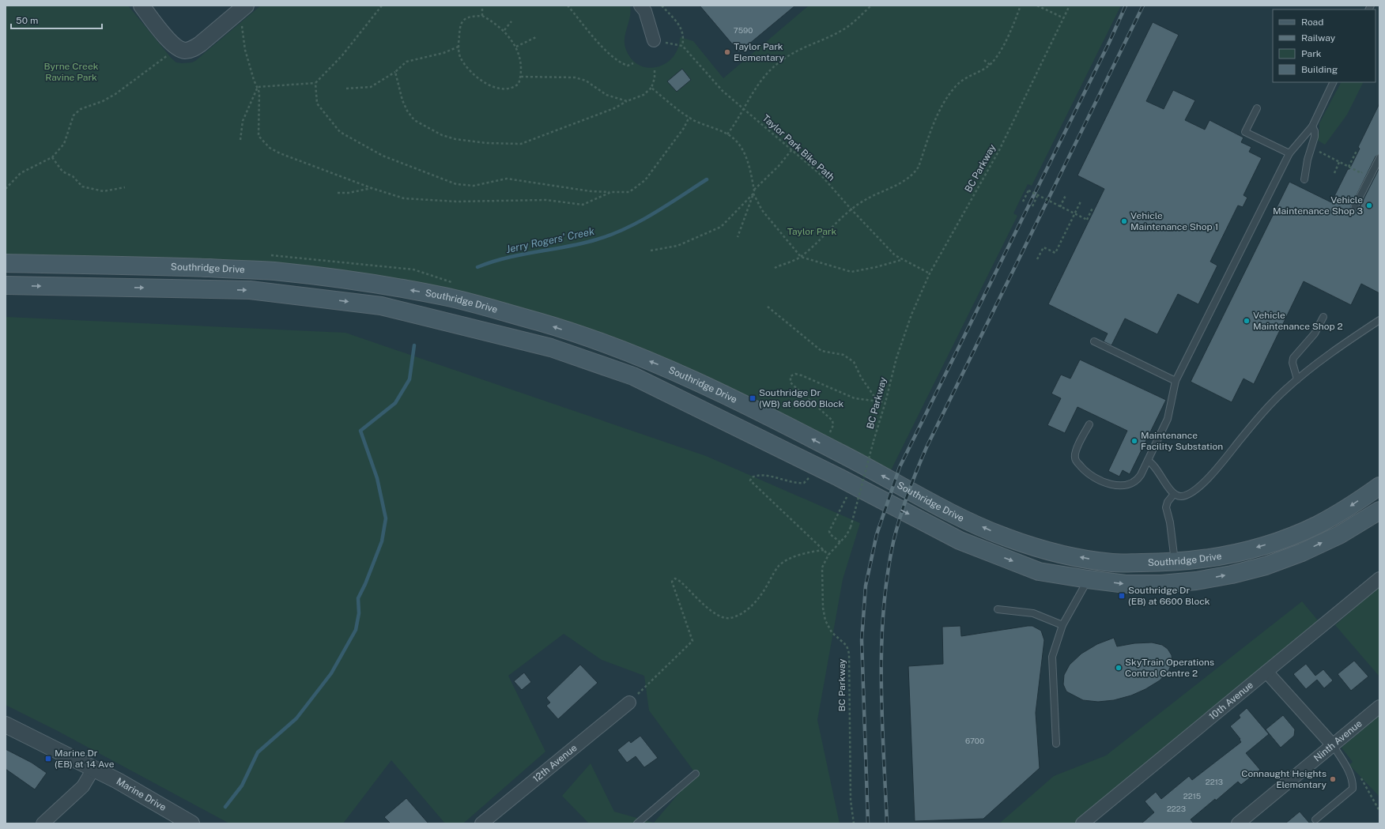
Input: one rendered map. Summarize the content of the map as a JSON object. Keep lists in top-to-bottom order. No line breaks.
{"streets":{"main road":["Southridge Drive"],"street":["10th Avenue","Ninth Avenue","12th Avenue","Marine Drive"],"path":["Taylor Park Bike Path","BC Parkway"]},"crossings":[["Taylor Park Bike Path","BC Parkway"]],"water":["Jerry Rogers' Creek"],"parks":["Byrne Creek Ravine Park","Taylor Park"],"places":{"other":["Taylor Park Elementary","Vehicle Maintenance Shop 3","Vehicle Maintenance Shop 1","Vehicle Maintenance Shop 2","Maintenance Facility Substation","SkyTrain Operations Control Centre 2","Connaught Heights Elementary"],"transit":["Southridge Dr (WB) at 6600 Block","Southridge Dr (EB) at 6600 Block","Marine Dr (EB) at 14 Ave"]},"house_numbers":["7590","6700","2213","2215","2223"],"legend":["Road","Railway","Park","Building"],"scale_bar":"50 m"}
